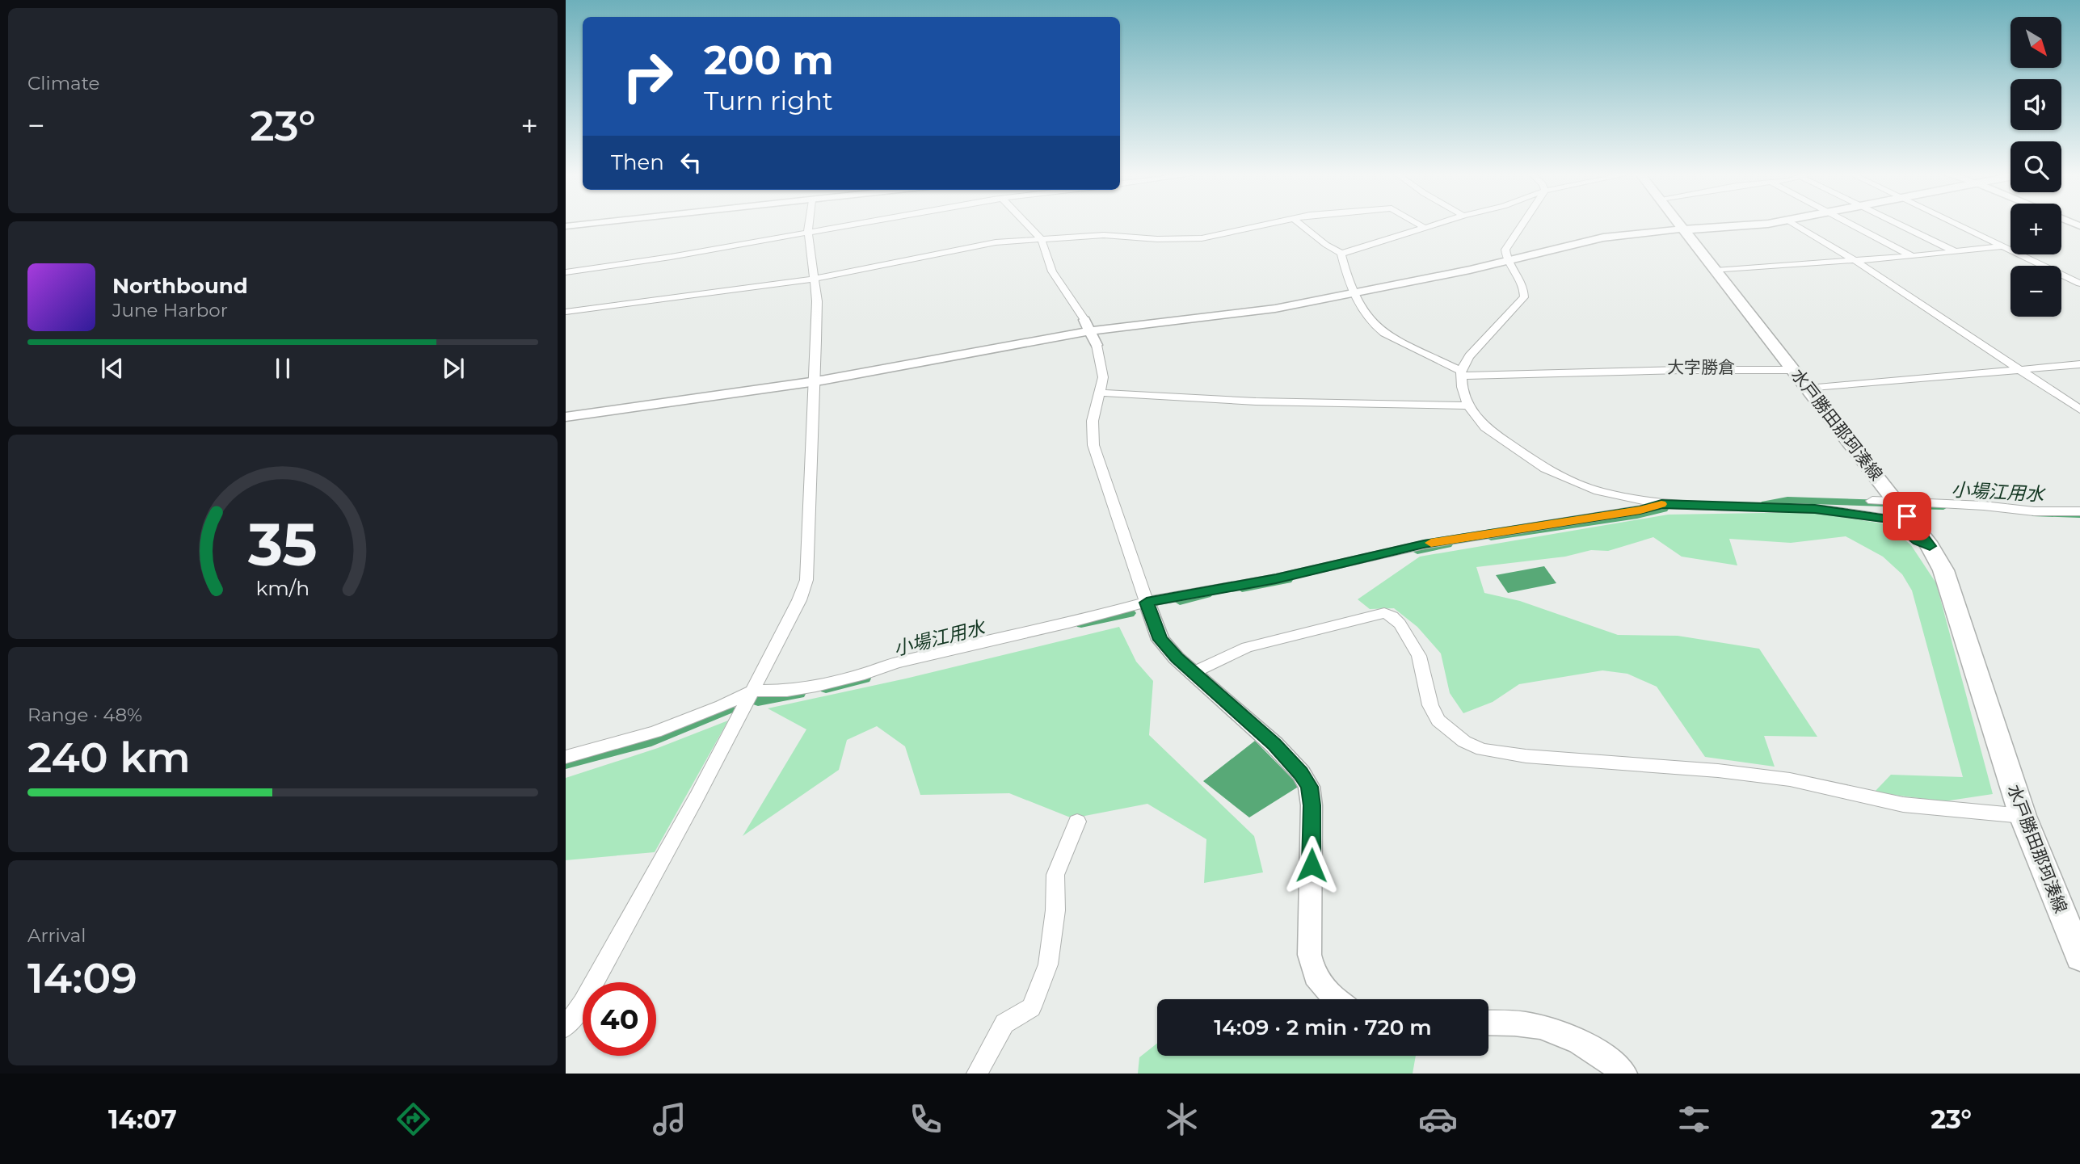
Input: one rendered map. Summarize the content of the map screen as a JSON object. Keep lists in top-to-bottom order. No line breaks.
{"streets":{"main road":["水戸勝田那珂湊線"]},"districts":["大字勝倉"],"water":["小場江用水"],"north":"bottom right","page":{"tile":["Climate",["Range · 48%","240 km"],["Arrival","14:09"]],"map_buttons":["+","−"],"turn":["200 m","Turn right"],"heat":["−","23°","+"],"then":"Then","song":["Northbound","June Harbor"],"limit":"40","trip":"14:09 · 2 min · 720 m","tabs":["14:07","23°"],"gauge":["35","km/h"]}}
